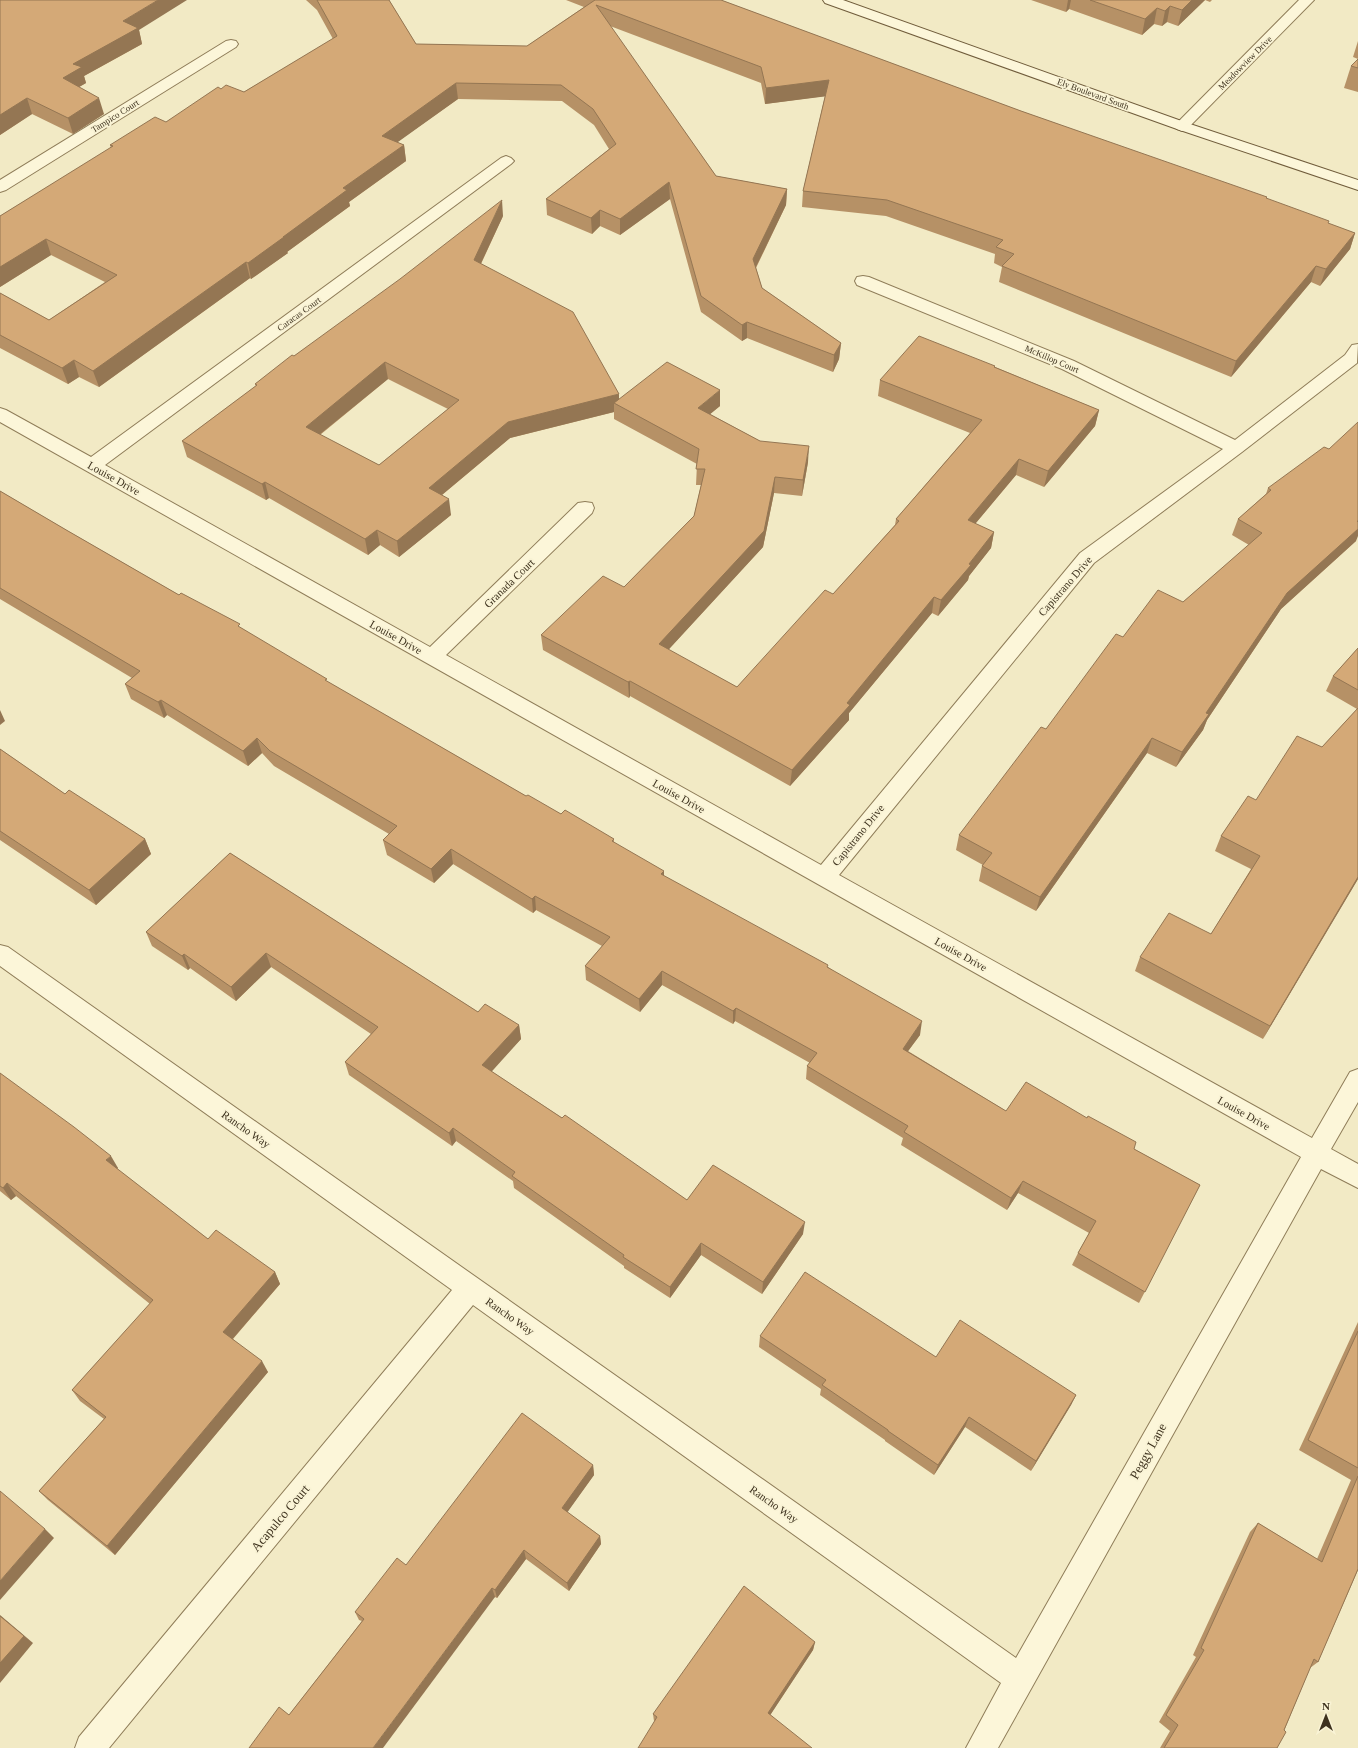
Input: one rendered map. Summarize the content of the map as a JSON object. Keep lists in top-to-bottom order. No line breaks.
{"streets":{"street":["Meadowview Drive","Ely Boulevard South","Tampico Court","Caracas Court","McKillop Court","Louise Drive","Granada Court","Capistrano Drive","Rancho Way","Peggy Lane","Acapulco Court"]},"crossings":[["Meadowview Drive","Ely Boulevard South"],["Caracas Court","Louise Drive"],["McKillop Court","Capistrano Drive"],["Louise Drive","Granada Court"],["Louise Drive","Capistrano Drive"],["Louise Drive","Peggy Lane"],["Rancho Way","Peggy Lane"],["Rancho Way","Acapulco Court"]],"north":"top"}
